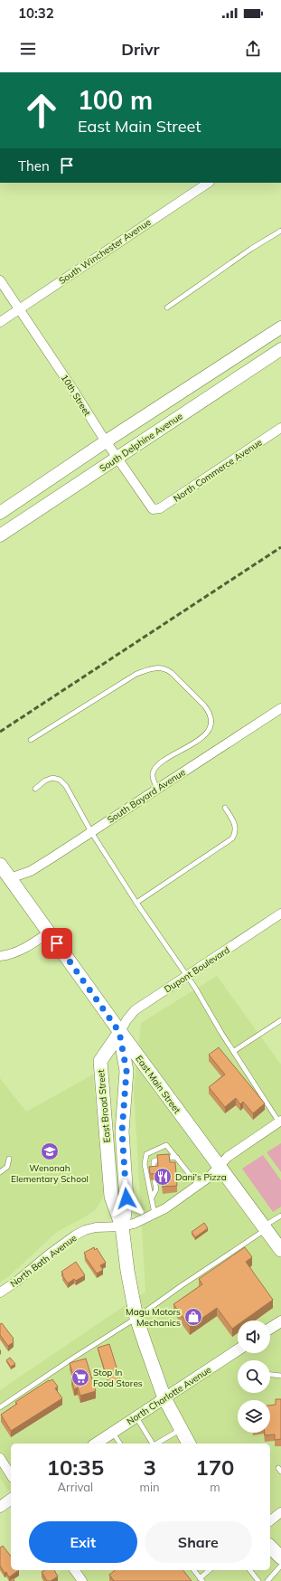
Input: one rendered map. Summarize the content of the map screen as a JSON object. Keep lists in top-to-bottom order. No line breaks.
{"streets":{"main road":["South Delphine Avenue","East Main Street","East Broad Street"],"street":["South Winchester Avenue","10th Street","North Commerce Avenue","South Bayard Avenue","Dupont Boulevard","North Bath Avenue","North Charlotte Avenue"]},"crossings":[["South Winchester Avenue","10th Street"],["10th Street","South Delphine Avenue"],["10th Street","North Commerce Avenue"],["South Bayard Avenue","East Main Street"],["Dupont Boulevard","East Main Street"],["Dupont Boulevard","East Broad Street"],["East Main Street","East Broad Street"],["East Main Street","North Bath Avenue"],["East Broad Street","North Bath Avenue"],["East Broad Street","North Charlotte Avenue"]],"places":{"school or university":["Wenonah Elementary School"],"restaurant":["Dani's Pizza"],"shop":["Magu Motors Mechanics"],"supermarket":["Stop In Food Stores"]},"page":{"status":"10:32","header":"Drivr","turn":["100 m","East Main Street"],"then":"Then","eta":["10:35","Arrival","3","min","170","m"],"buttons":["Exit","Share"]}}
